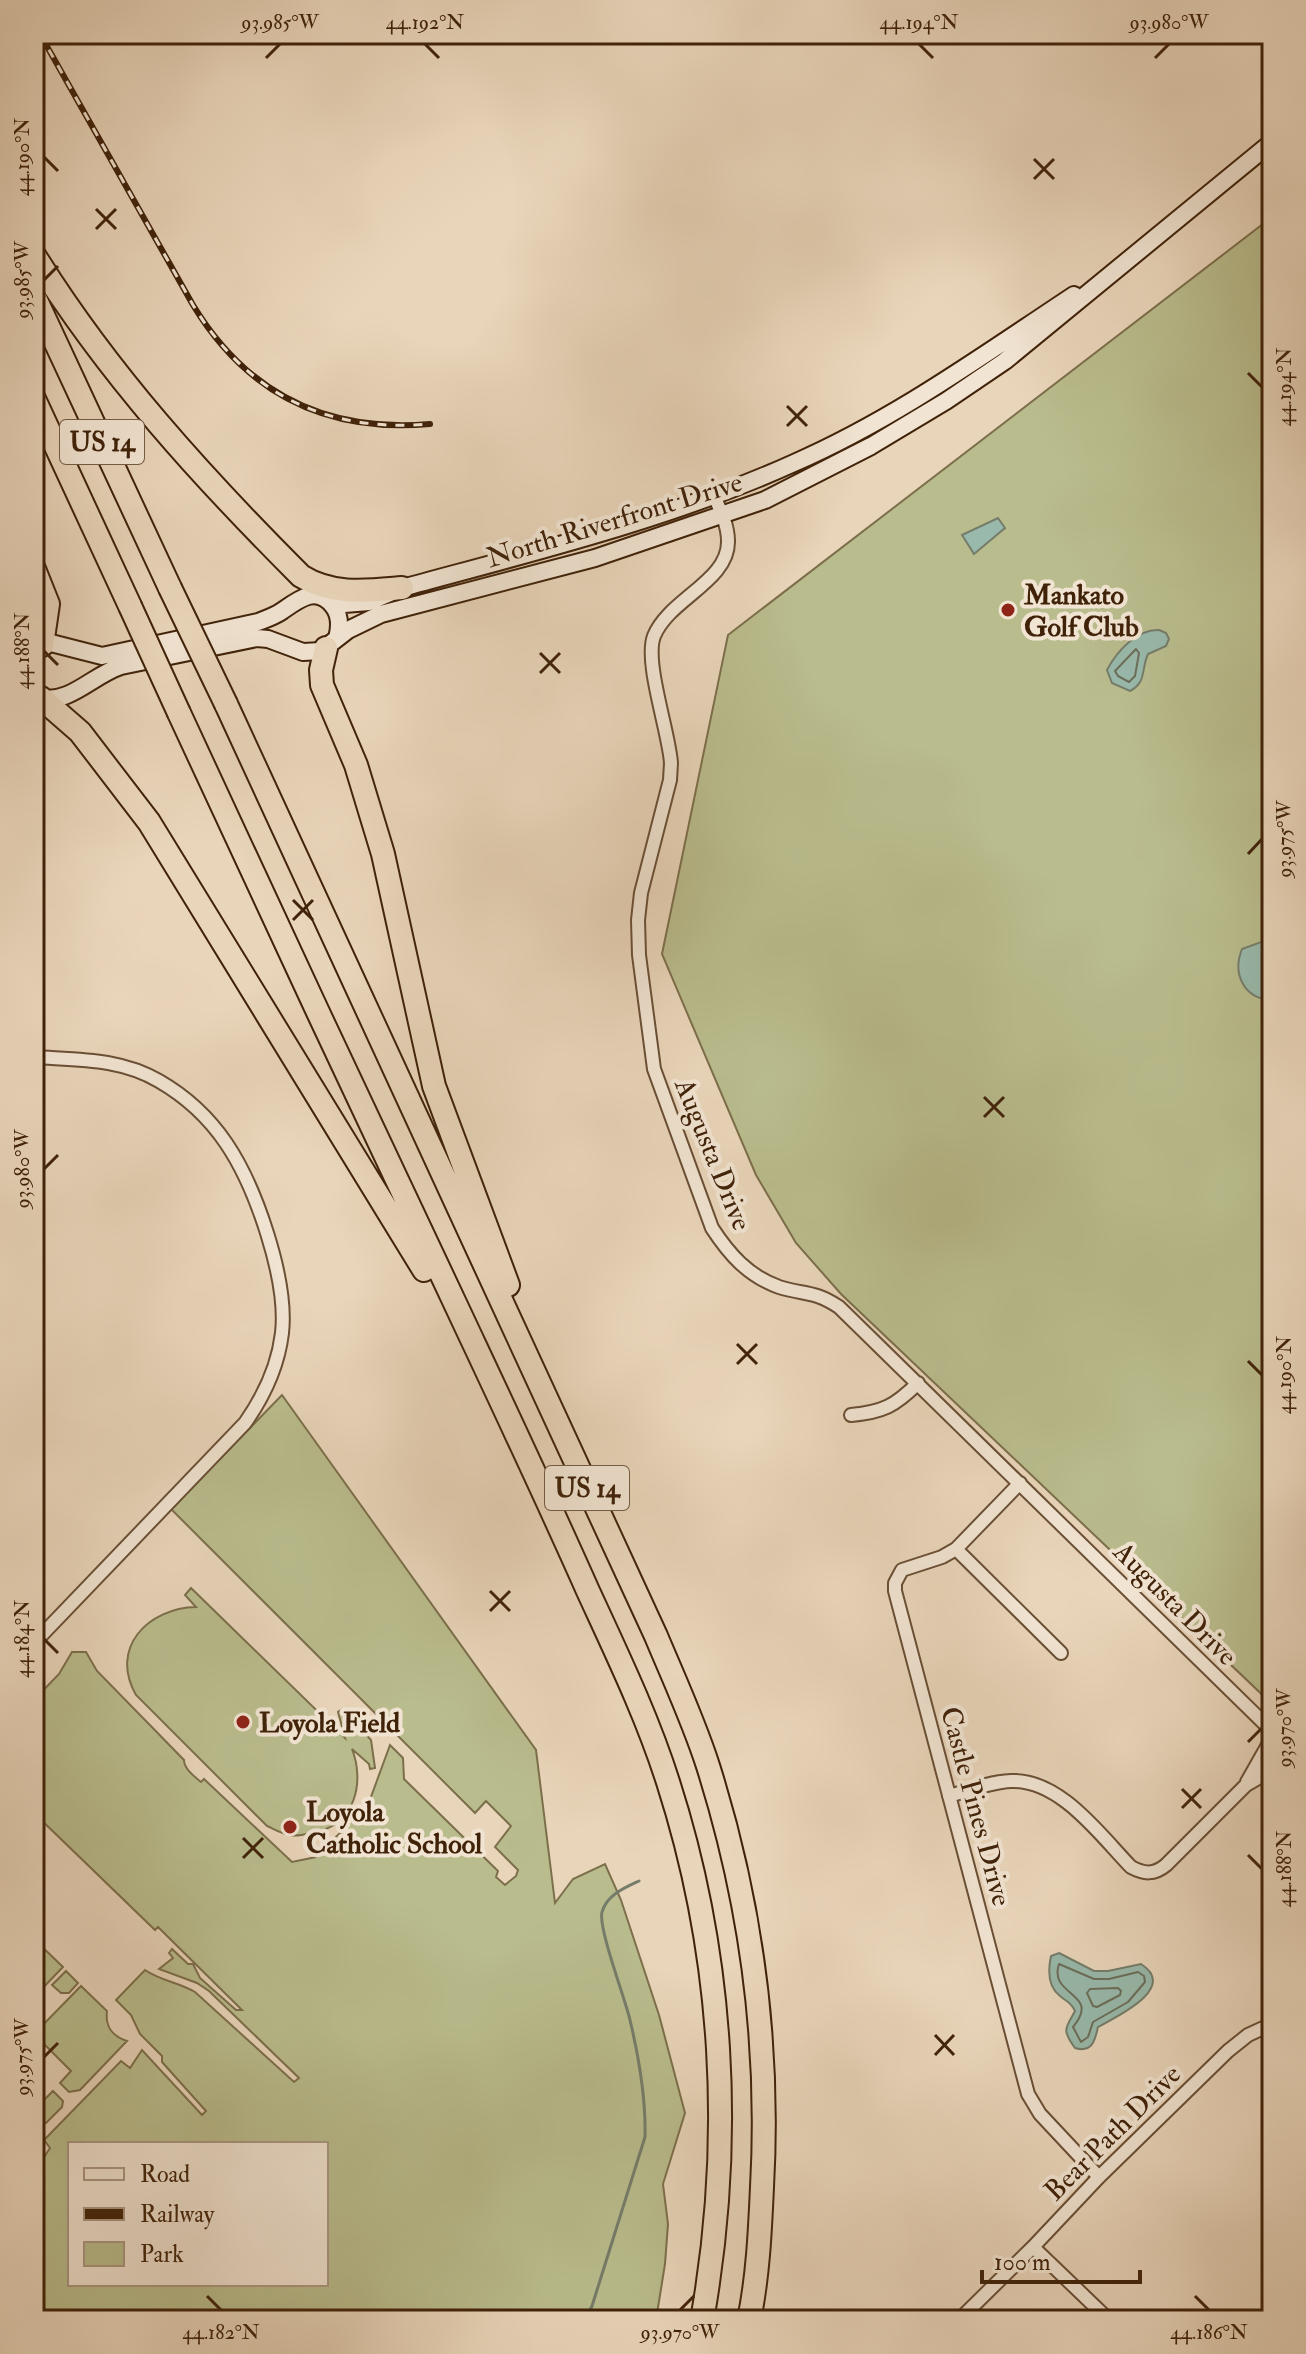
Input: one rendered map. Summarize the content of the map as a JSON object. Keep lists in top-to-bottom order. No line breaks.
{"streets":{"highway":["US 14"],"main road":["North Riverfront Drive"],"street":["Augusta Drive","Castle Pines Drive","Bear Path Drive"]},"crossings":[["North Riverfront Drive","Augusta Drive"],["Augusta Drive","Castle Pines Drive"],["Castle Pines Drive","Bear Path Drive"]],"places":["Mankato Golf Club","Loyola Field","Loyola Catholic School"],"legend":["Road","Railway","Park"],"scale_bar":"100 m","coordinates":["93.985°W","44.192°N","44.194°N","93.980°W","44.190°N","44.188°N","93.975°W","44.184°N","93.970°W","44.182°N","44.186°N"]}
